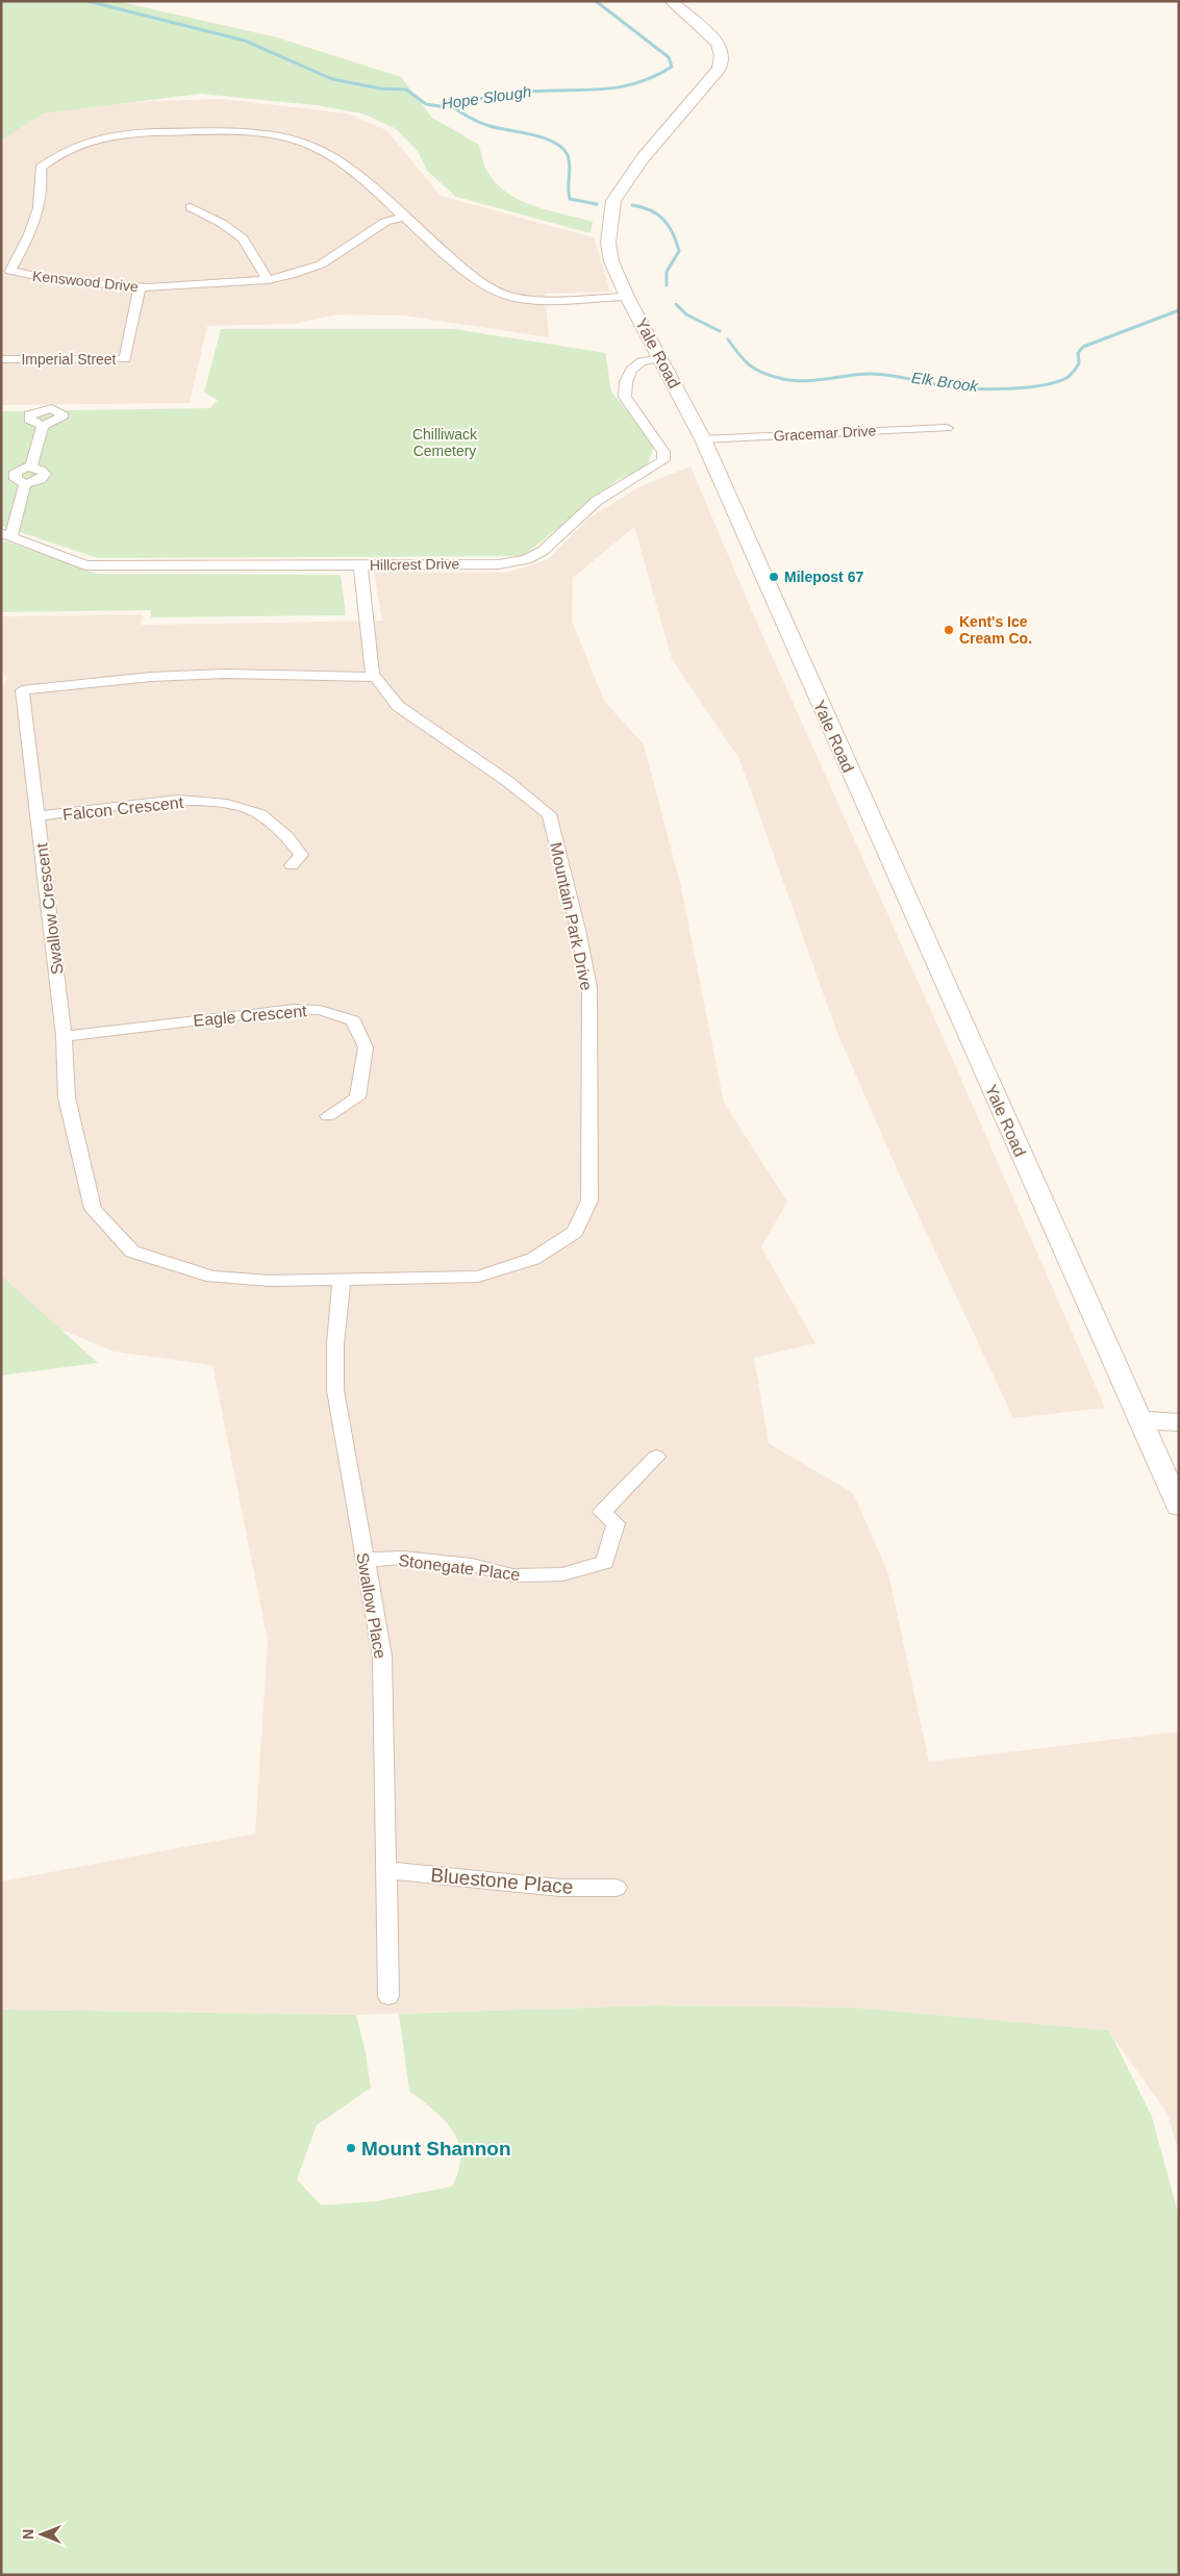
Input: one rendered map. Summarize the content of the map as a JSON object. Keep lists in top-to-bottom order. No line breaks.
{"streets":{"main road":["Yale Road"],"street":["Kenswood Drive","Imperial Street","Gracemar Drive","Hillcrest Drive","Falcon Crescent","Swallow Crescent","Mountain Park Drive","Eagle Crescent","Stonegate Place","Swallow Place","Bluestone Place"]},"crossings":[["Kenswood Drive","Yale Road"],["Kenswood Drive","Imperial Street"],["Yale Road","Gracemar Drive"],["Yale Road","Hillcrest Drive"],["Hillcrest Drive","Mountain Park Drive"],["Falcon Crescent","Swallow Crescent"],["Swallow Crescent","Mountain Park Drive"],["Swallow Crescent","Eagle Crescent"],["Swallow Crescent","Swallow Place"],["Mountain Park Drive","Swallow Place"],["Stonegate Place","Swallow Place"],["Swallow Place","Bluestone Place"]],"water":["Hope Slough","Elk Brook"],"parks":["Chilliwack Cemetery"],"places":["Milepost 67","Kent's Ice Cream Co.","Mount Shannon"],"north":"left"}
